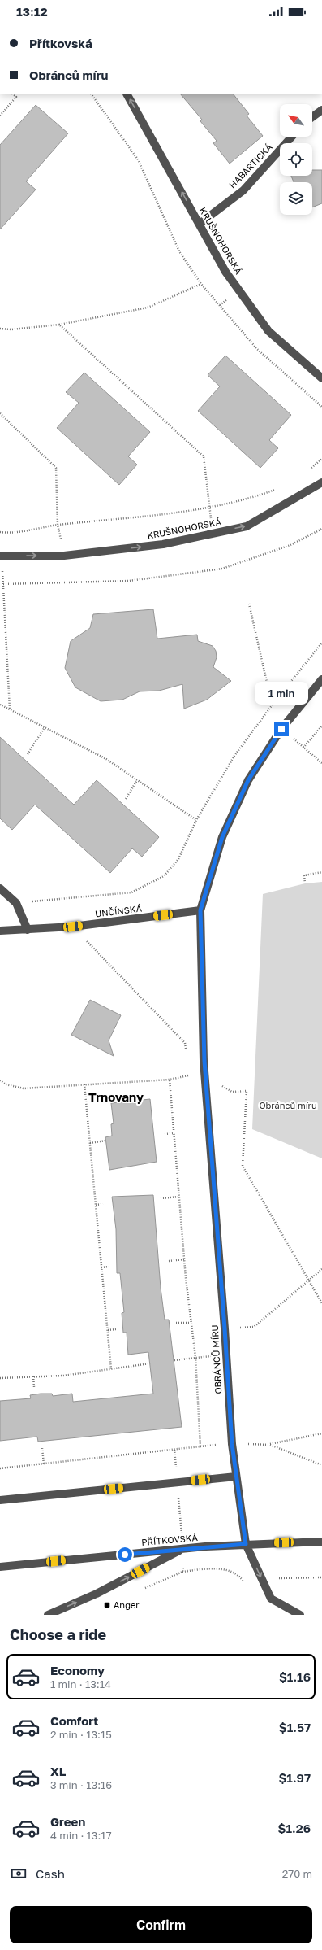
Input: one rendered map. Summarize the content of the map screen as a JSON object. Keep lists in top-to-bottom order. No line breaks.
{"streets":{"street":["HABARTICKÁ","KRUŠNOHORSKÁ","UNČÍNSKÁ","OBRÁNCŮ MÍRU","PŘÍTKOVSKÁ"]},"crossings":[["HABARTICKÁ","KRUŠNOHORSKÁ"],["UNČÍNSKÁ","OBRÁNCŮ MÍRU"],["OBRÁNCŮ MÍRU","PŘÍTKOVSKÁ"]],"districts":["Trnovany"],"parks":["Obránců míru"],"places":{"transit":["Anger"]},"north":"top left","page":{"status":"13:12","banner":["Přítkovská","Obránců míru"],"bubble":"1 min","heading":"Choose a ride","list":[{"name":"Economy","note":"1 min · 13:14","value":"$1.16"},{"name":"Comfort","note":"2 min · 13:15","value":"$1.57"},{"name":"XL","note":"3 min · 13:16","value":"$1.97"},{"name":"Green","note":"4 min · 13:17","value":"$1.26"}],"pay":["Cash","270 m"],"buttons":"Confirm"}}
